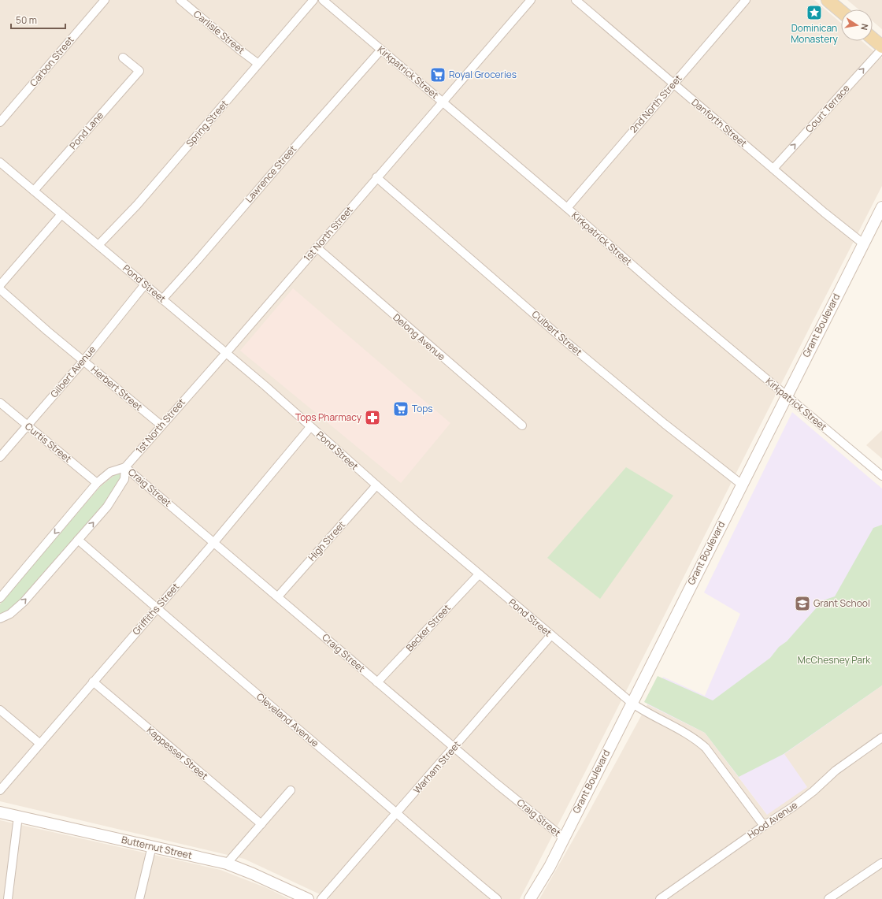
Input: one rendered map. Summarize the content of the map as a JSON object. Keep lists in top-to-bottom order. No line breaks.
{"streets":{"street":["Carlisle Street","Carbon Street","Kirkpatrick Street","2nd North Street","Court Terrace","Danforth Street","Spring Street","Pond Lane","Lawrence Street","1st North Street","Pond Street","Grant Boulevard","Culbert Street","Delong Avenue","Gilbert Avenue","Herbert Street","Curtis Street","Craig Street","High Street","Griffiths Street","Becker Street","Cleveland Avenue","Kappesser Street","Warham Street","Hood Avenue","Butternut Street"]},"crossings":[["Carlisle Street","Spring Street"],["Kirkpatrick Street","2nd North Street"],["Kirkpatrick Street","Lawrence Street"],["Kirkpatrick Street","1st North Street"],["Kirkpatrick Street","Grant Boulevard"],["2nd North Street","Danforth Street"],["Court Terrace","Danforth Street"],["Danforth Street","Grant Boulevard"],["Spring Street","Pond Street"],["Pond Lane","Pond Street"],["Lawrence Street","Pond Street"],["1st North Street","Pond Street"],["1st North Street","Culbert Street"],["1st North Street","Delong Avenue"],["1st North Street","Herbert Street"],["1st North Street","Craig Street"],["Pond Street","Grant Boulevard"],["Pond Street","Gilbert Avenue"],["Pond Street","High Street"],["Pond Street","Griffiths Street"],["Pond Street","Becker Street"],["Pond Street","Warham Street"],["Pond Street","Hood Avenue"],["Grant Boulevard","Culbert Street"],["Grant Boulevard","Craig Street"],["Gilbert Avenue","Herbert Street"],["Gilbert Avenue","Curtis Street"],["Craig Street","High Street"],["Craig Street","Griffiths Street"],["Craig Street","Becker Street"],["Craig Street","Warham Street"],["Griffiths Street","Cleveland Avenue"],["Griffiths Street","Kappesser Street"],["Cleveland Avenue","Warham Street"]],"one_way":["Court Terrace"],"parks":["McChesney Park"],"places":{"place":["Dominican Monastery"],"supermarket":["Royal Groceries","Tops"],"pharmacy":["Tops Pharmacy"],"school or university":["Grant School"]},"scale_bar":"50 m","north":"right"}
